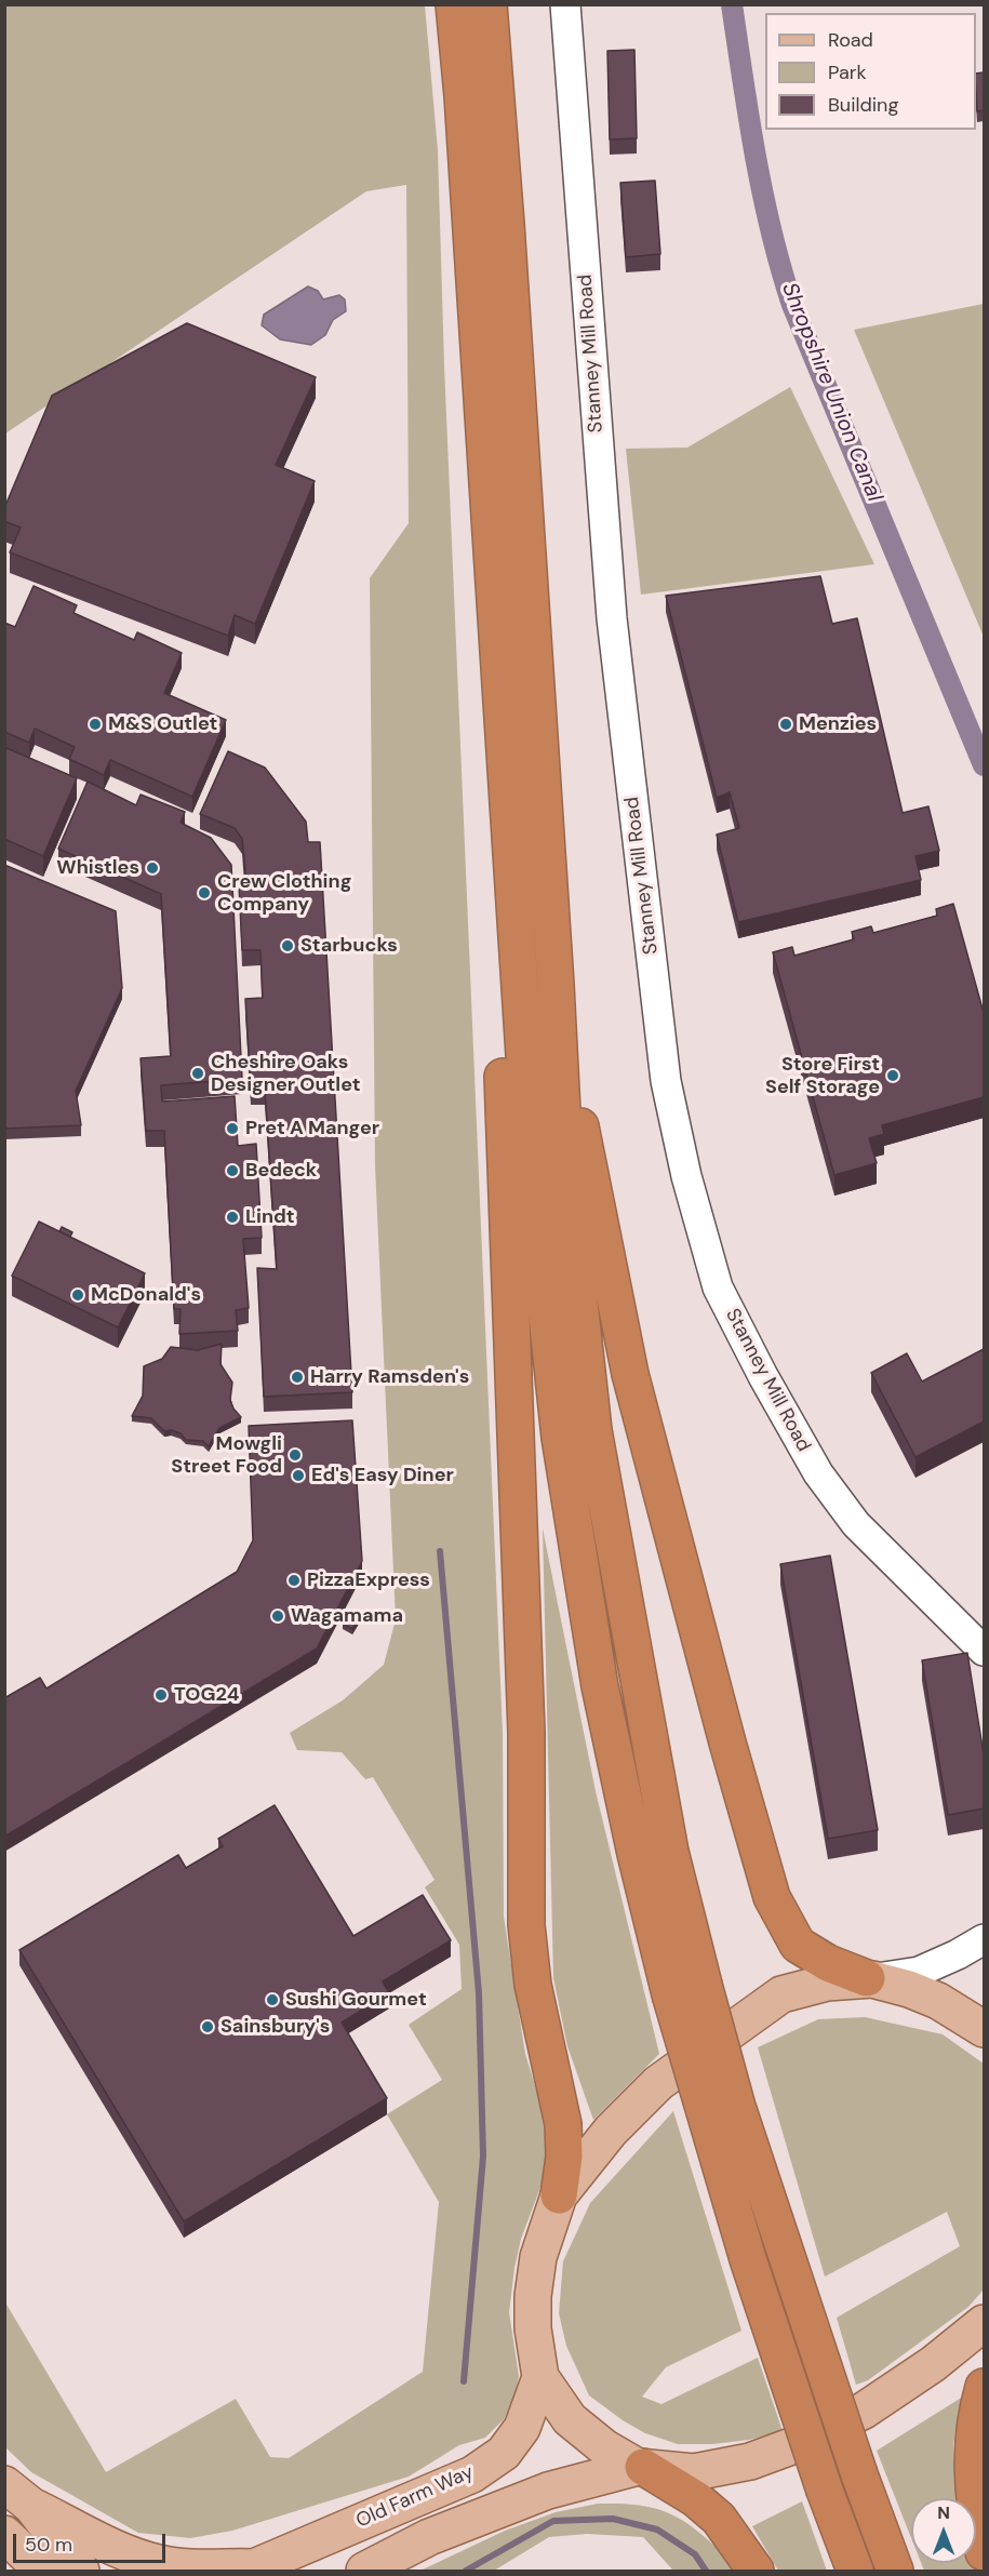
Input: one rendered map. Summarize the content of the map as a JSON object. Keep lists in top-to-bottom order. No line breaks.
{"streets":{"main road":["Old Farm Way"],"street":["Stanney Mill Road"]},"water":["Shropshire Union Canal"],"places":["M&S Outlet","Menzies","Whistles","Crew Clothing Company","Starbucks","Cheshire Oaks Designer Outlet","Store First Self Storage","Pret A Manger","Bedeck","Lindt","McDonald's","Harry Ramsden's","Mowgli Street Food","Ed's Easy Diner","PizzaExpress","Wagamama","TOG24","Sushi Gourmet","Sainsbury's"],"legend":["Road","Park","Building"],"scale_bar":"50 m","north":"top"}
